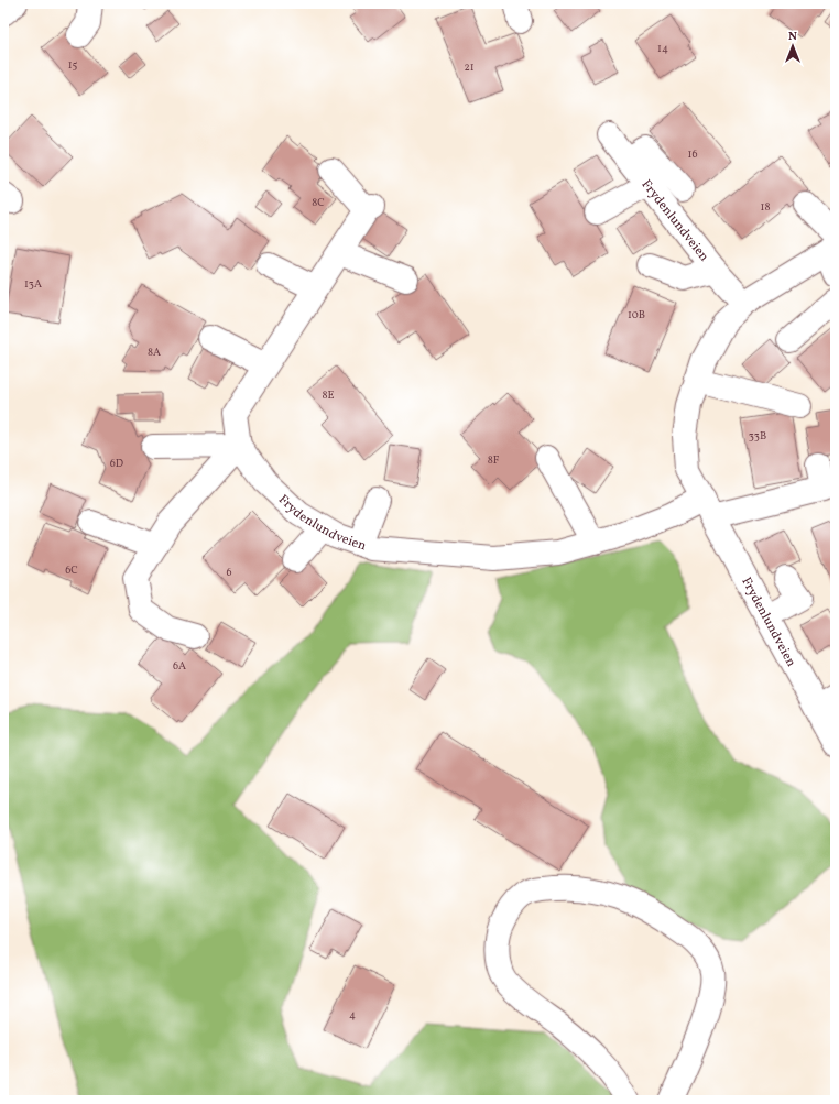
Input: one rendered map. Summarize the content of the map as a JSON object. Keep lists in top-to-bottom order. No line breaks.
{"streets":{"street":["Frydenlundveien"]},"house_numbers":["14","15","21","16","8C","18","13A","10B","8A","8E","33B","8F","6D","6C","6","6A","4"],"north":"top"}
